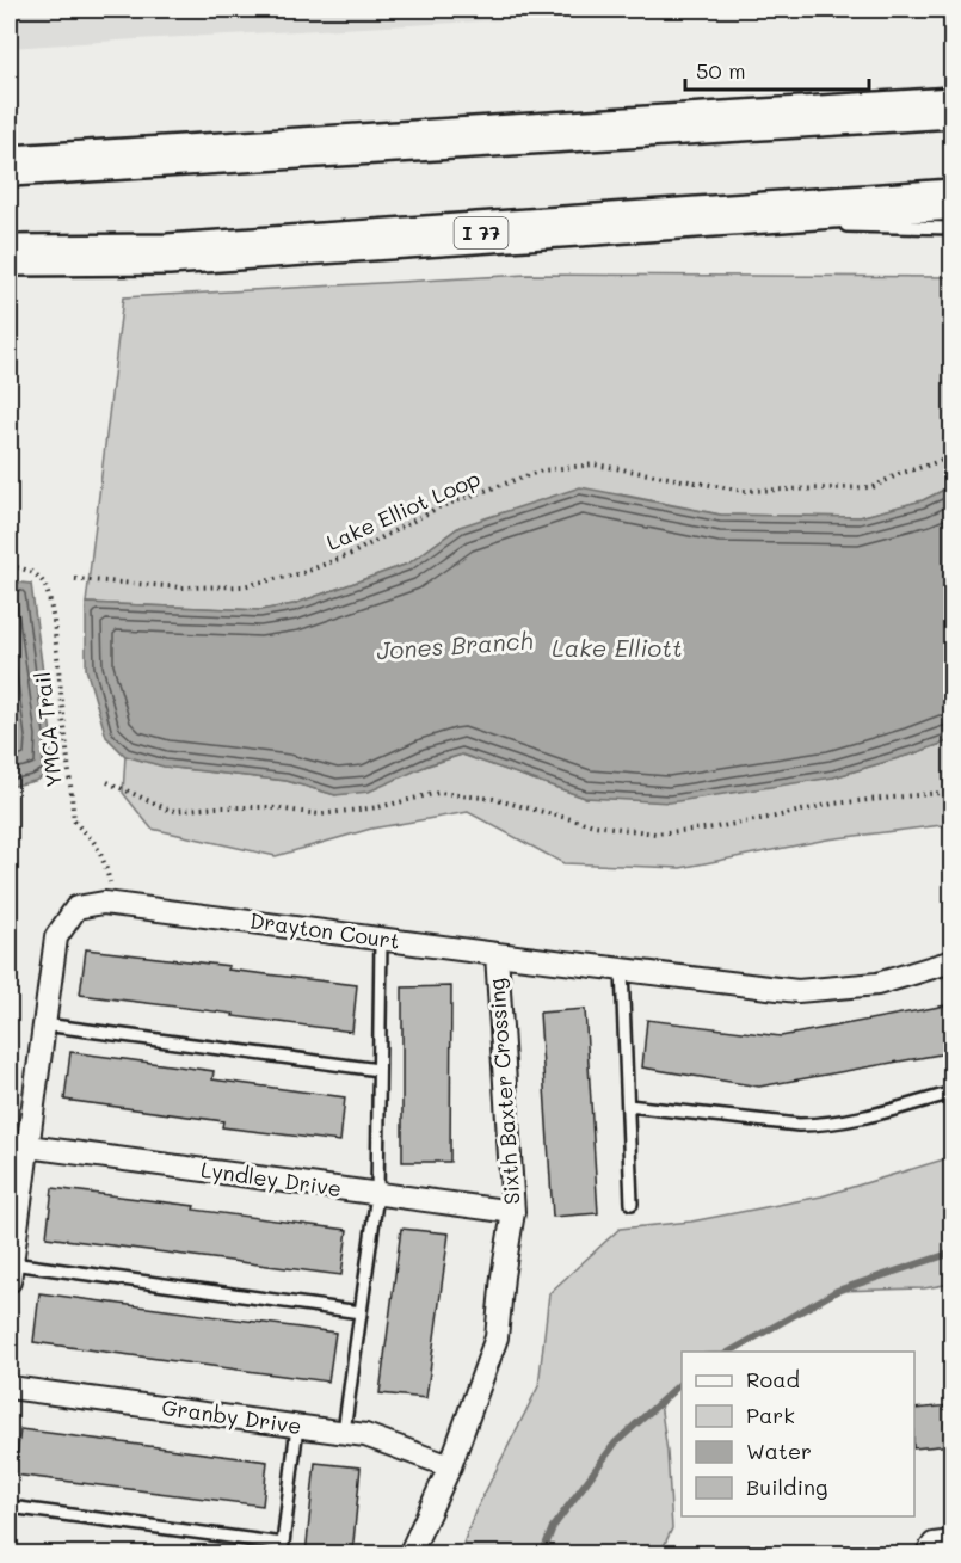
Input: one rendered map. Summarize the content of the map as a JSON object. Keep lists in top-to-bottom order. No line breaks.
{"streets":{"highway":["I 77"],"street":["Drayton Court","Sixth Baxter Crossing","Lyndley Drive","Granby Drive"],"path":["Lake Elliot Loop","YMCA Trail"]},"crossings":[["YMCA Trail","Drayton Court"],["Drayton Court","Sixth Baxter Crossing"],["Drayton Court","Lyndley Drive"],["Sixth Baxter Crossing","Lyndley Drive"],["Sixth Baxter Crossing","Granby Drive"]],"water":["Jones Branch","Lake Elliott"],"legend":["Road","Park","Water","Building"],"scale_bar":"50 m"}
